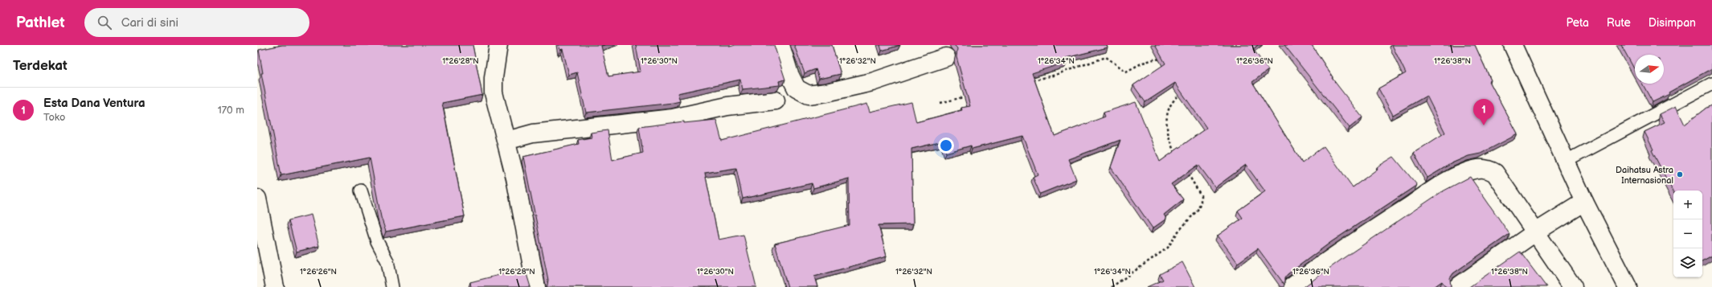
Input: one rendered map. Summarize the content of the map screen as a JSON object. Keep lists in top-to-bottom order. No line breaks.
{"places":["Daihatsu Astra Internasional"],"north":"right","page":{"header":"Pathlet","search":"Cari di sini","nav":["Peta","Rute","Disimpan"],"heading":"Terdekat","list":[{"mark":"1","name":"Esta Dana Ventura","note":"Toko","value":"170 m"}],"pins":"1","map_buttons":["+","−"]},"coordinates":["1°26'28\"N","1°26'30\"N","1°26'32\"N","1°26'34\"N","1°26'36\"N","1°26'38\"N","1°26'26\"N"]}
